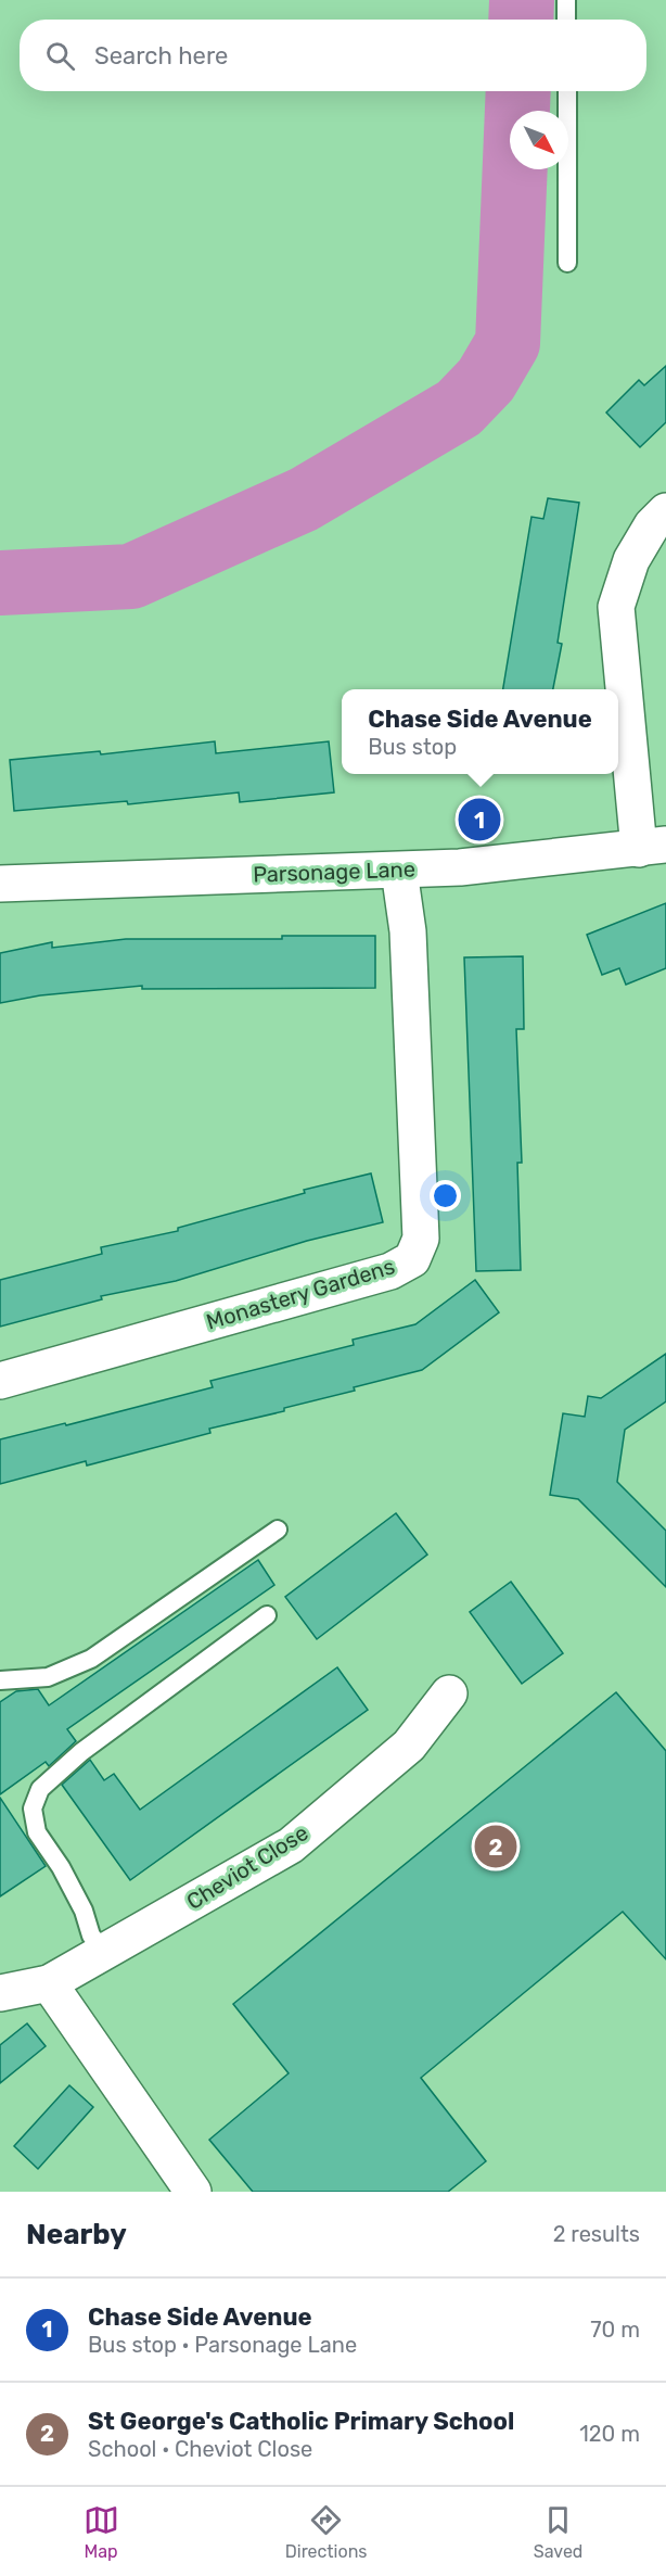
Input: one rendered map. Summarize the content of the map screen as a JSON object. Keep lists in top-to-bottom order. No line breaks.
{"streets":{"street":["Parsonage Lane","Monastery Gardens","Cheviot Close"]},"crossings":[["Parsonage Lane","Monastery Gardens"]],"north":"bottom right","page":{"search":"Search here","popup":["Chase Side Avenue","Bus stop"],"pins":["1","2"],"heading":["Nearby","2 results"],"list":[{"mark":"1","name":"Chase Side Avenue","note":"Bus stop · Parsonage Lane","value":"70 m"},{"mark":"2","name":"St George's Catholic Primary School","note":"School · Cheviot Close","value":"120 m"}],"nav":["Map","Directions","Saved"]}}
